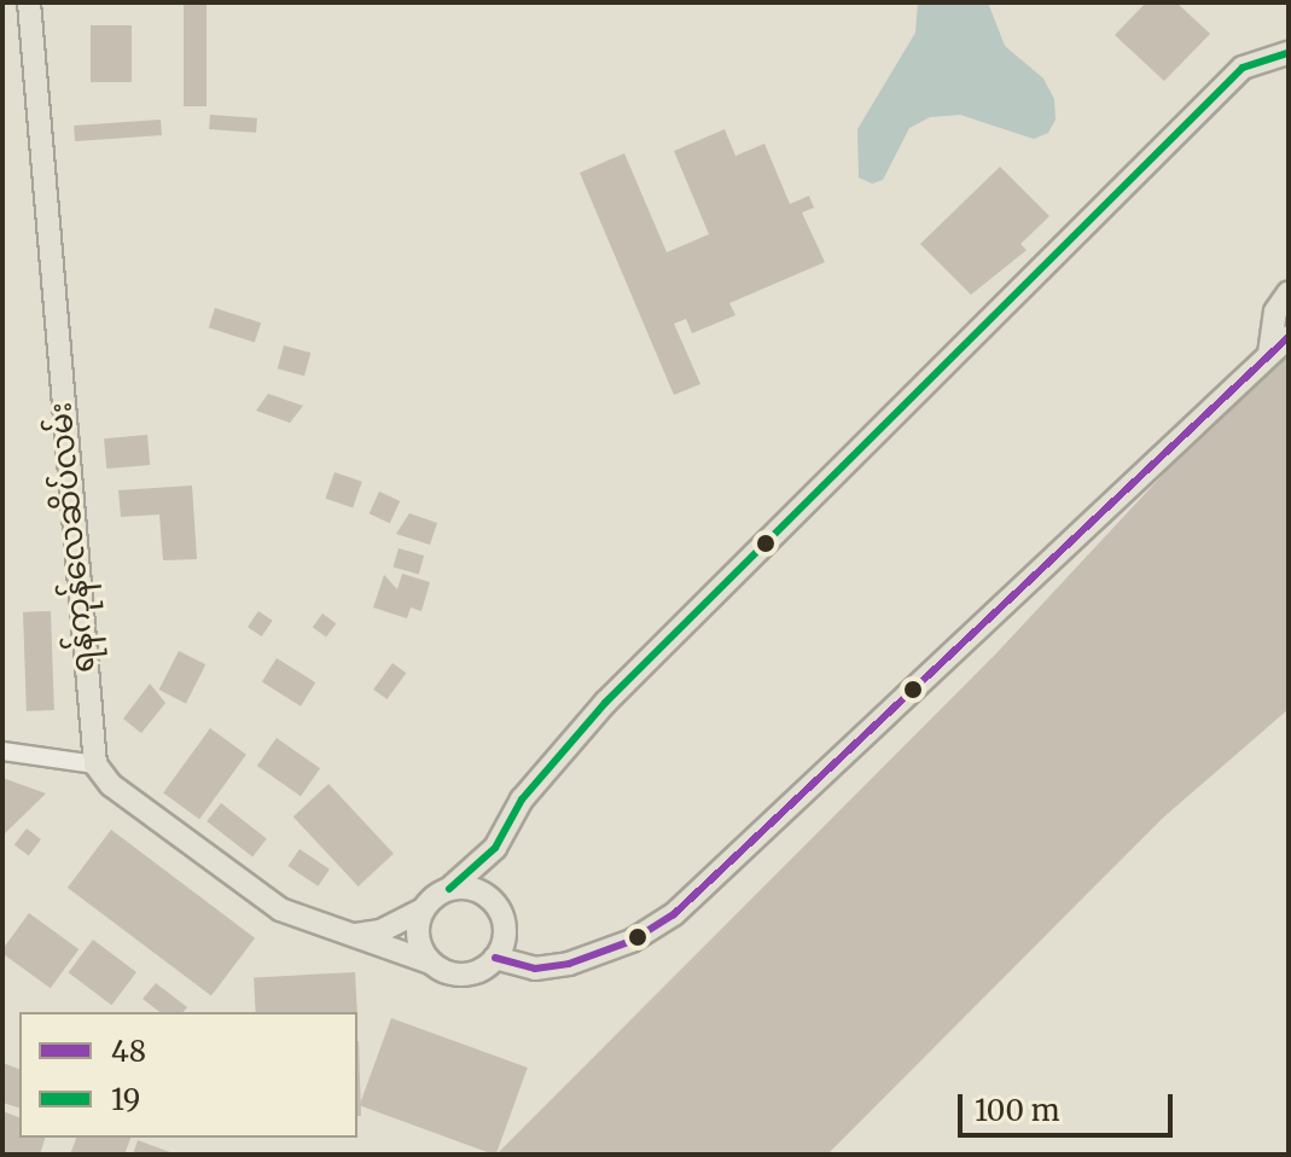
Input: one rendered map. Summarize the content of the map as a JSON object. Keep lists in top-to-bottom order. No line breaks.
{"streets":{"main road":["ရန်ကုန်လေဆိပ်လမ်း"]},"lines":["transit line 19","transit line 48"],"legend":["48","19"],"scale_bar":"100 m"}
